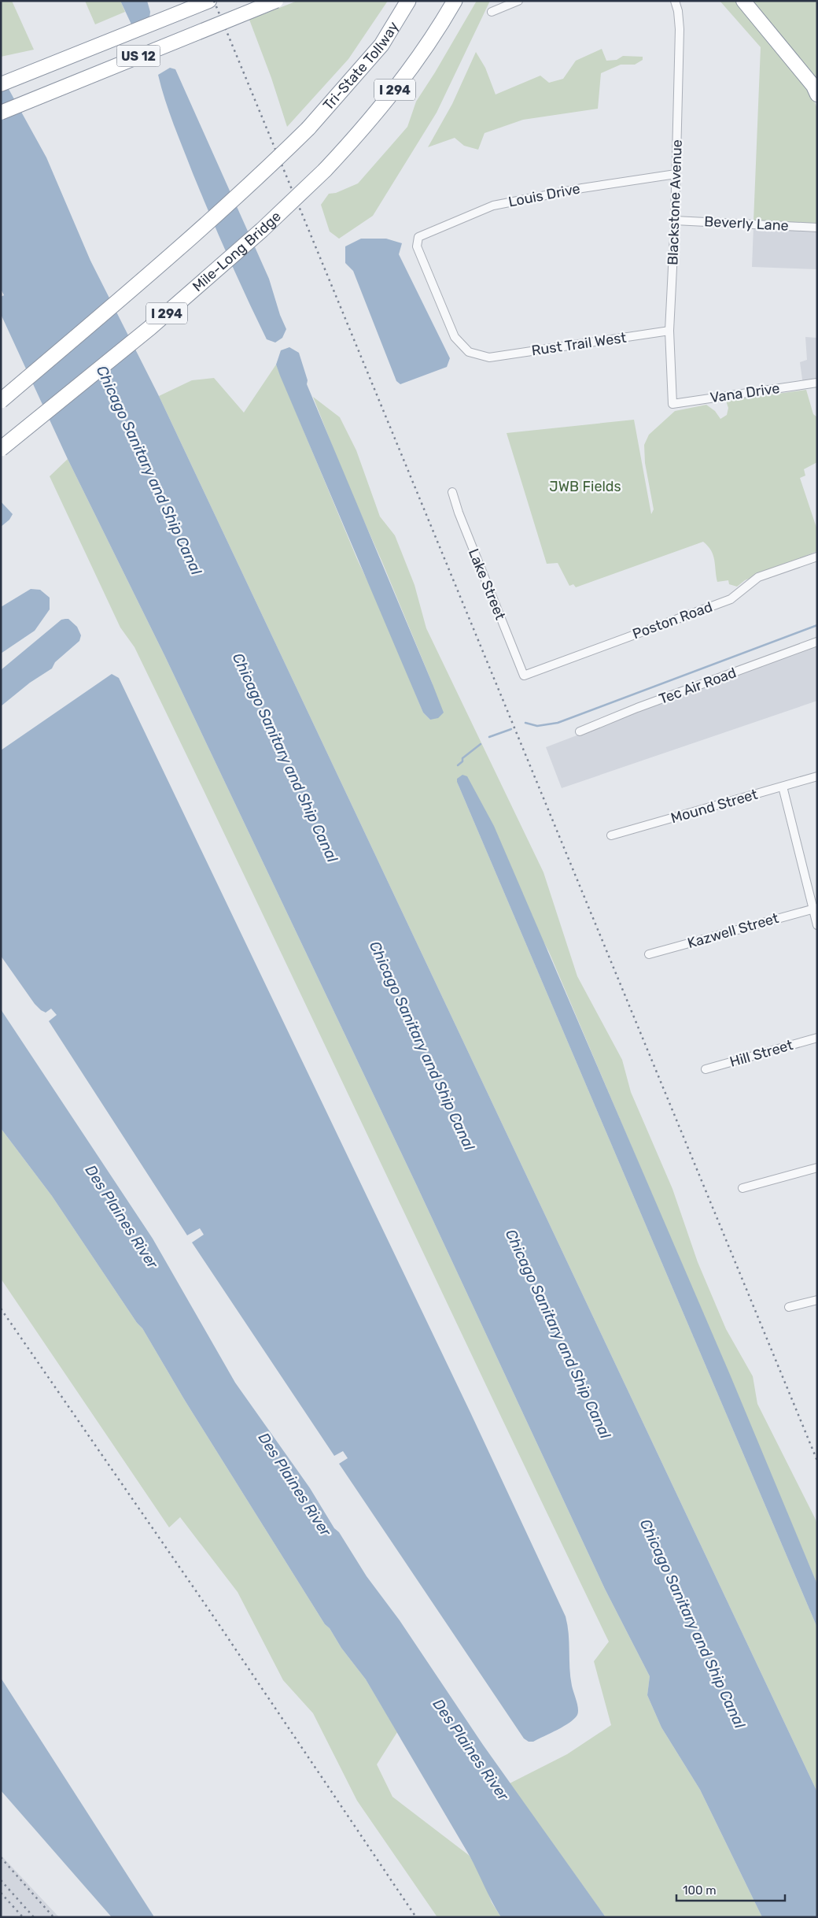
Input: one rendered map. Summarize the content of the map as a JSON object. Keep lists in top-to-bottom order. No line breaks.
{"streets":{"highway":["US 12","Tri-State Tollway","I 294","Mile-Long Bridge"],"street":["Louis Drive","Blackstone Avenue","Beverly Lane","Rust Trail West","Vana Drive","Lake Street","Poston Road","Tec Air Road","Mound Street","Kazwell Street","Hill Street"]},"crossings":[["Louis Drive","Blackstone Avenue"],["Louis Drive","Rust Trail West"],["Blackstone Avenue","Beverly Lane"],["Blackstone Avenue","Rust Trail West"],["Blackstone Avenue","Vana Drive"],["Lake Street","Poston Road"]],"water":["Chicago Sanitary and Ship Canal","Des Plaines River"],"parks":["JWB Fields"],"scale_bar":"100 m"}
